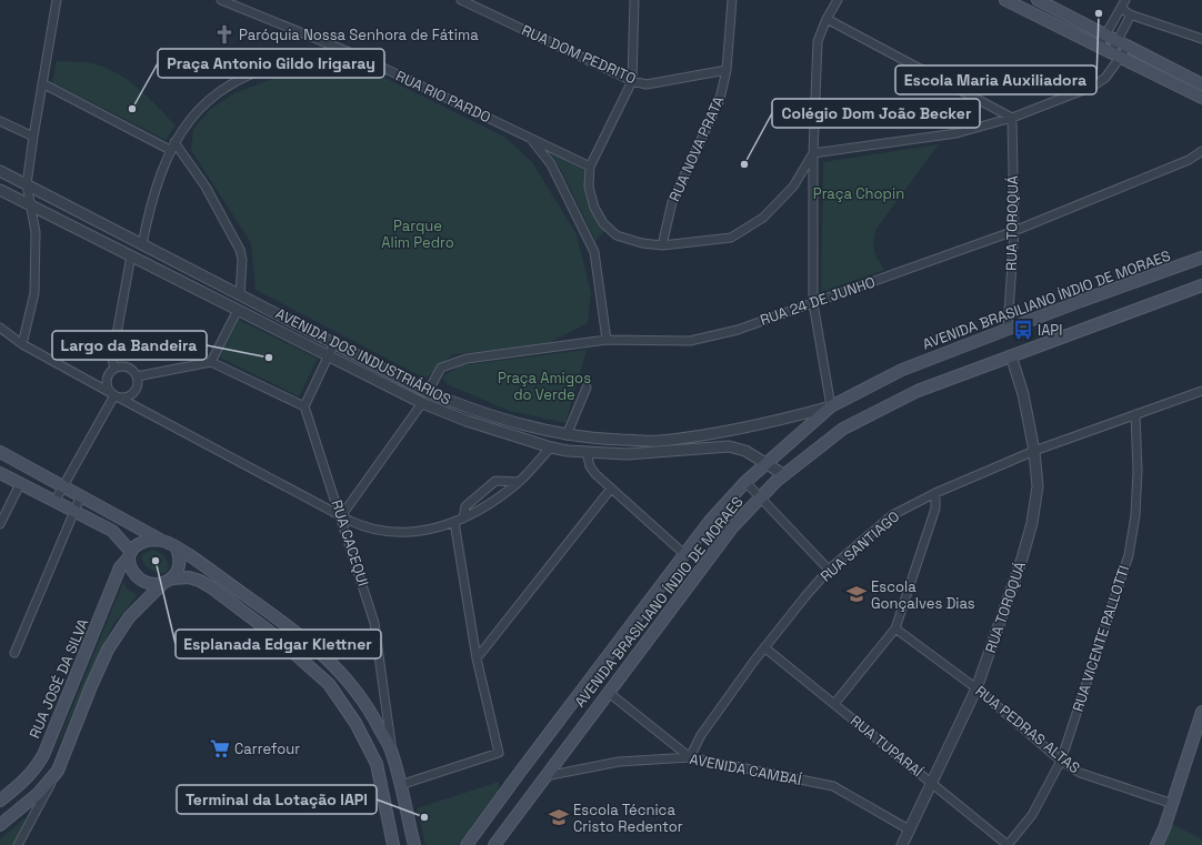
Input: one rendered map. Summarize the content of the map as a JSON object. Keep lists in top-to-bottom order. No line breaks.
{"streets":{"main road":["AVENIDA BRASILIANO ÍNDIO DE MORAES","RUA JOSÉ DA SILVA"],"street":["RUA DOM PEDRITO","RUA RIO PARDO","RUA NOVA PRATA","RUA TOROQUÁ","RUA 24 DE JUNHO","AVENIDA DOS INDUSTRIÁRIOS","RUA CACEQUI","RUA SANTIAGO","RUA VICENTE PALLOTTI","RUA PEDRAS ALTAS","RUA TUPARAÍ","AVENIDA CAMBAÍ"]},"crossings":[["RUA DOM PEDRITO","RUA NOVA PRATA"],["RUA TOROQUÁ","AVENIDA BRASILIANO ÍNDIO DE MORAES"],["RUA TOROQUÁ","RUA 24 DE JUNHO"],["RUA TOROQUÁ","RUA SANTIAGO"],["RUA TOROQUÁ","RUA PEDRAS ALTAS"],["RUA TOROQUÁ","RUA TUPARAÍ"],["RUA TOROQUÁ","AVENIDA CAMBAÍ"],["AVENIDA BRASILIANO ÍNDIO DE MORAES","AVENIDA DOS INDUSTRIÁRIOS"],["AVENIDA BRASILIANO ÍNDIO DE MORAES","AVENIDA CAMBAÍ"],["RUA 24 DE JUNHO","AVENIDA DOS INDUSTRIÁRIOS"],["RUA SANTIAGO","RUA VICENTE PALLOTTI"],["RUA SANTIAGO","RUA TUPARAÍ"],["RUA SANTIAGO","AVENIDA CAMBAÍ"],["RUA VICENTE PALLOTTI","RUA PEDRAS ALTAS"],["RUA VICENTE PALLOTTI","RUA TUPARAÍ"]],"parks":["Praça Chopin","Parque Alim Pedro","Praça Amigos do Verde"],"places":{"other":["Escola Maria Auxiliadora","Praça Antonio Gildo Irigaray","Colégio Dom João Becker","Largo da Bandeira","Esplanada Edgar Klettner","Terminal da Lotação IAPI"],"church":["Paróquia Nossa Senhora de Fátima"],"bus stop":["IAPI"],"school or university":["Escola Gonçalves Dias","Escola Técnica Cristo Redentor"],"supermarket":["Carrefour"]}}
